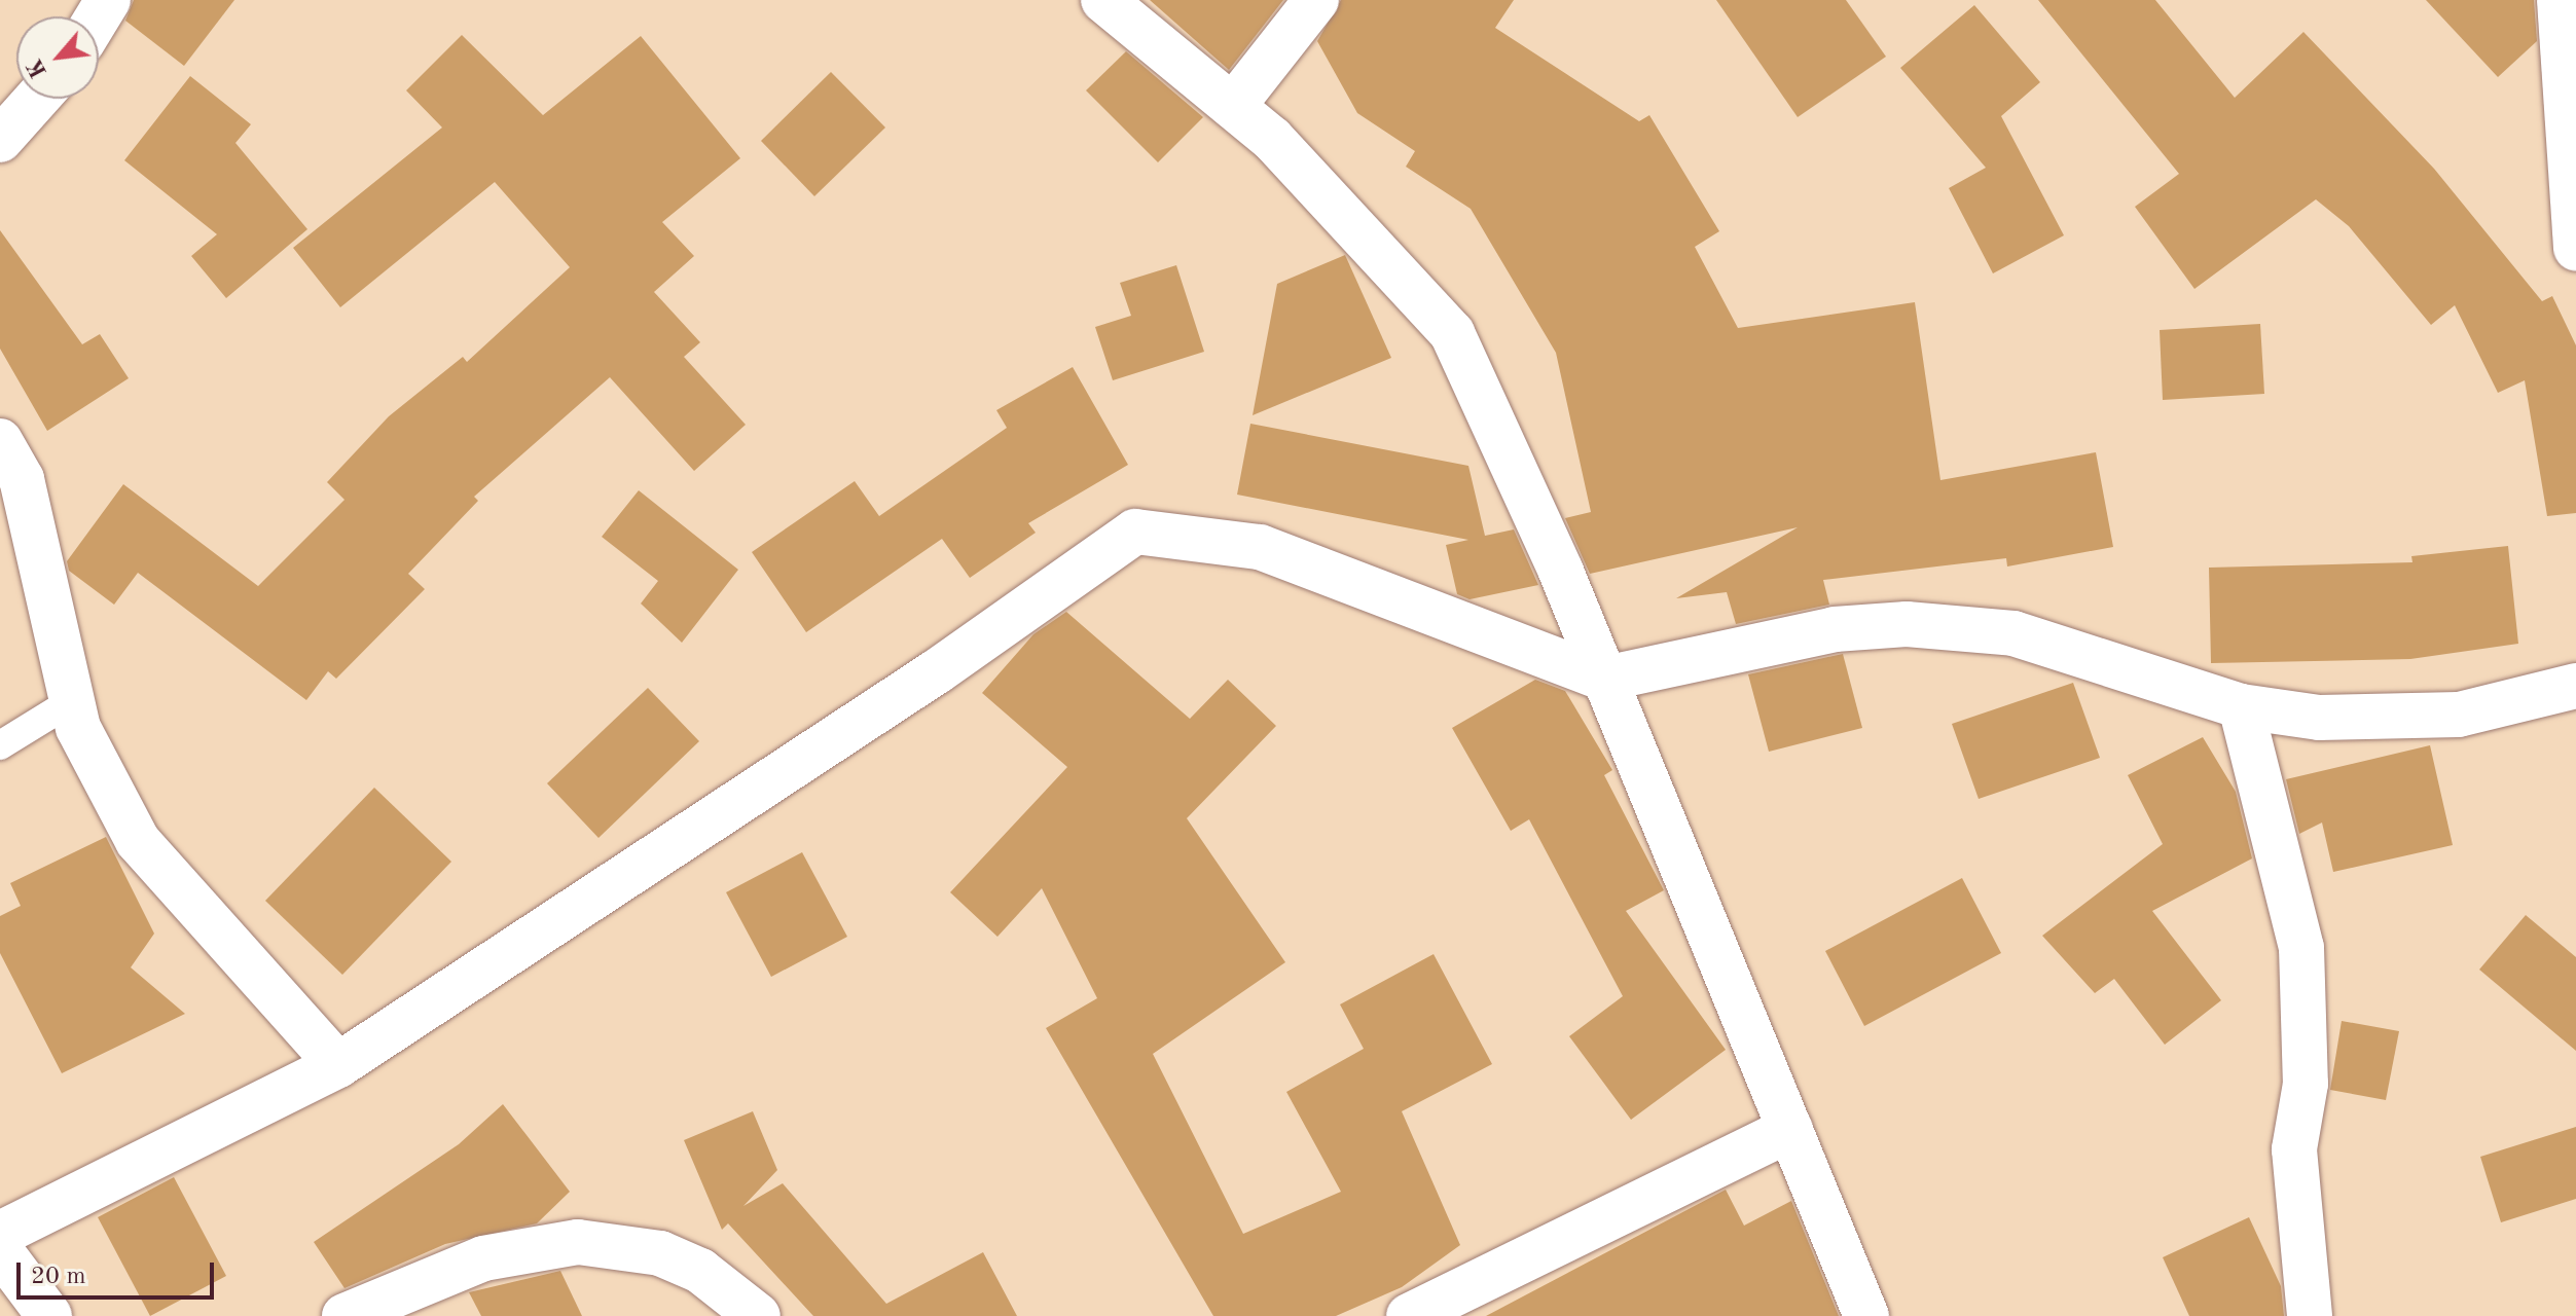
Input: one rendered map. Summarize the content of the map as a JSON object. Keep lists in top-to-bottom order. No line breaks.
{"scale_bar":"20 m","north":"bottom left"}
